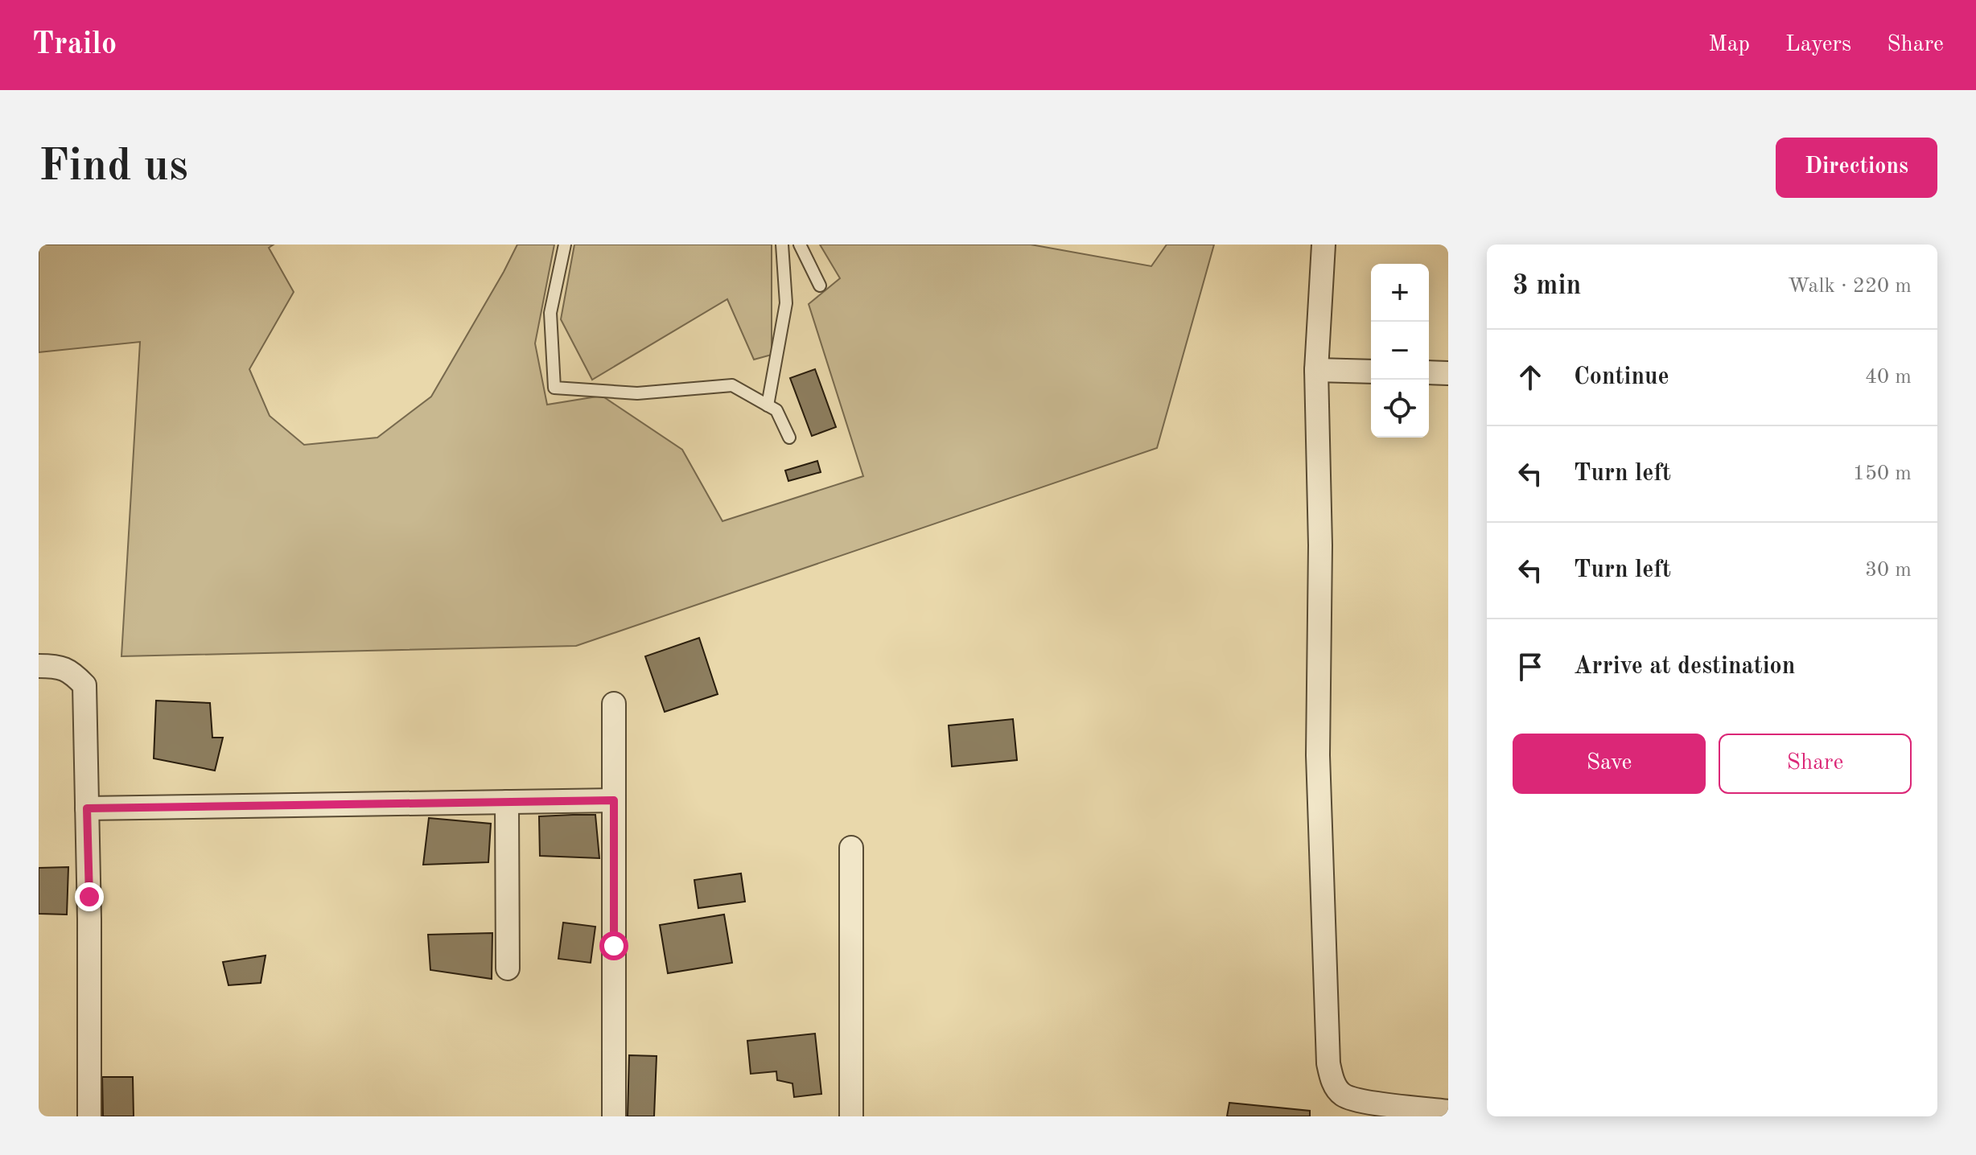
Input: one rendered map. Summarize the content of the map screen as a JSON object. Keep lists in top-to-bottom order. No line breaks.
{"page":{"header":"Trailo","nav":["Map","Layers","Share"],"buttons":["Directions",["Save","Share"]],"title":"Find us","heading":["3 min","Walk · 220 m"],"map_buttons":["+","−"],"list":[["Continue","40 m"],["Turn left","150 m"],["Turn left","30 m"],"Arrive at destination"]}}
